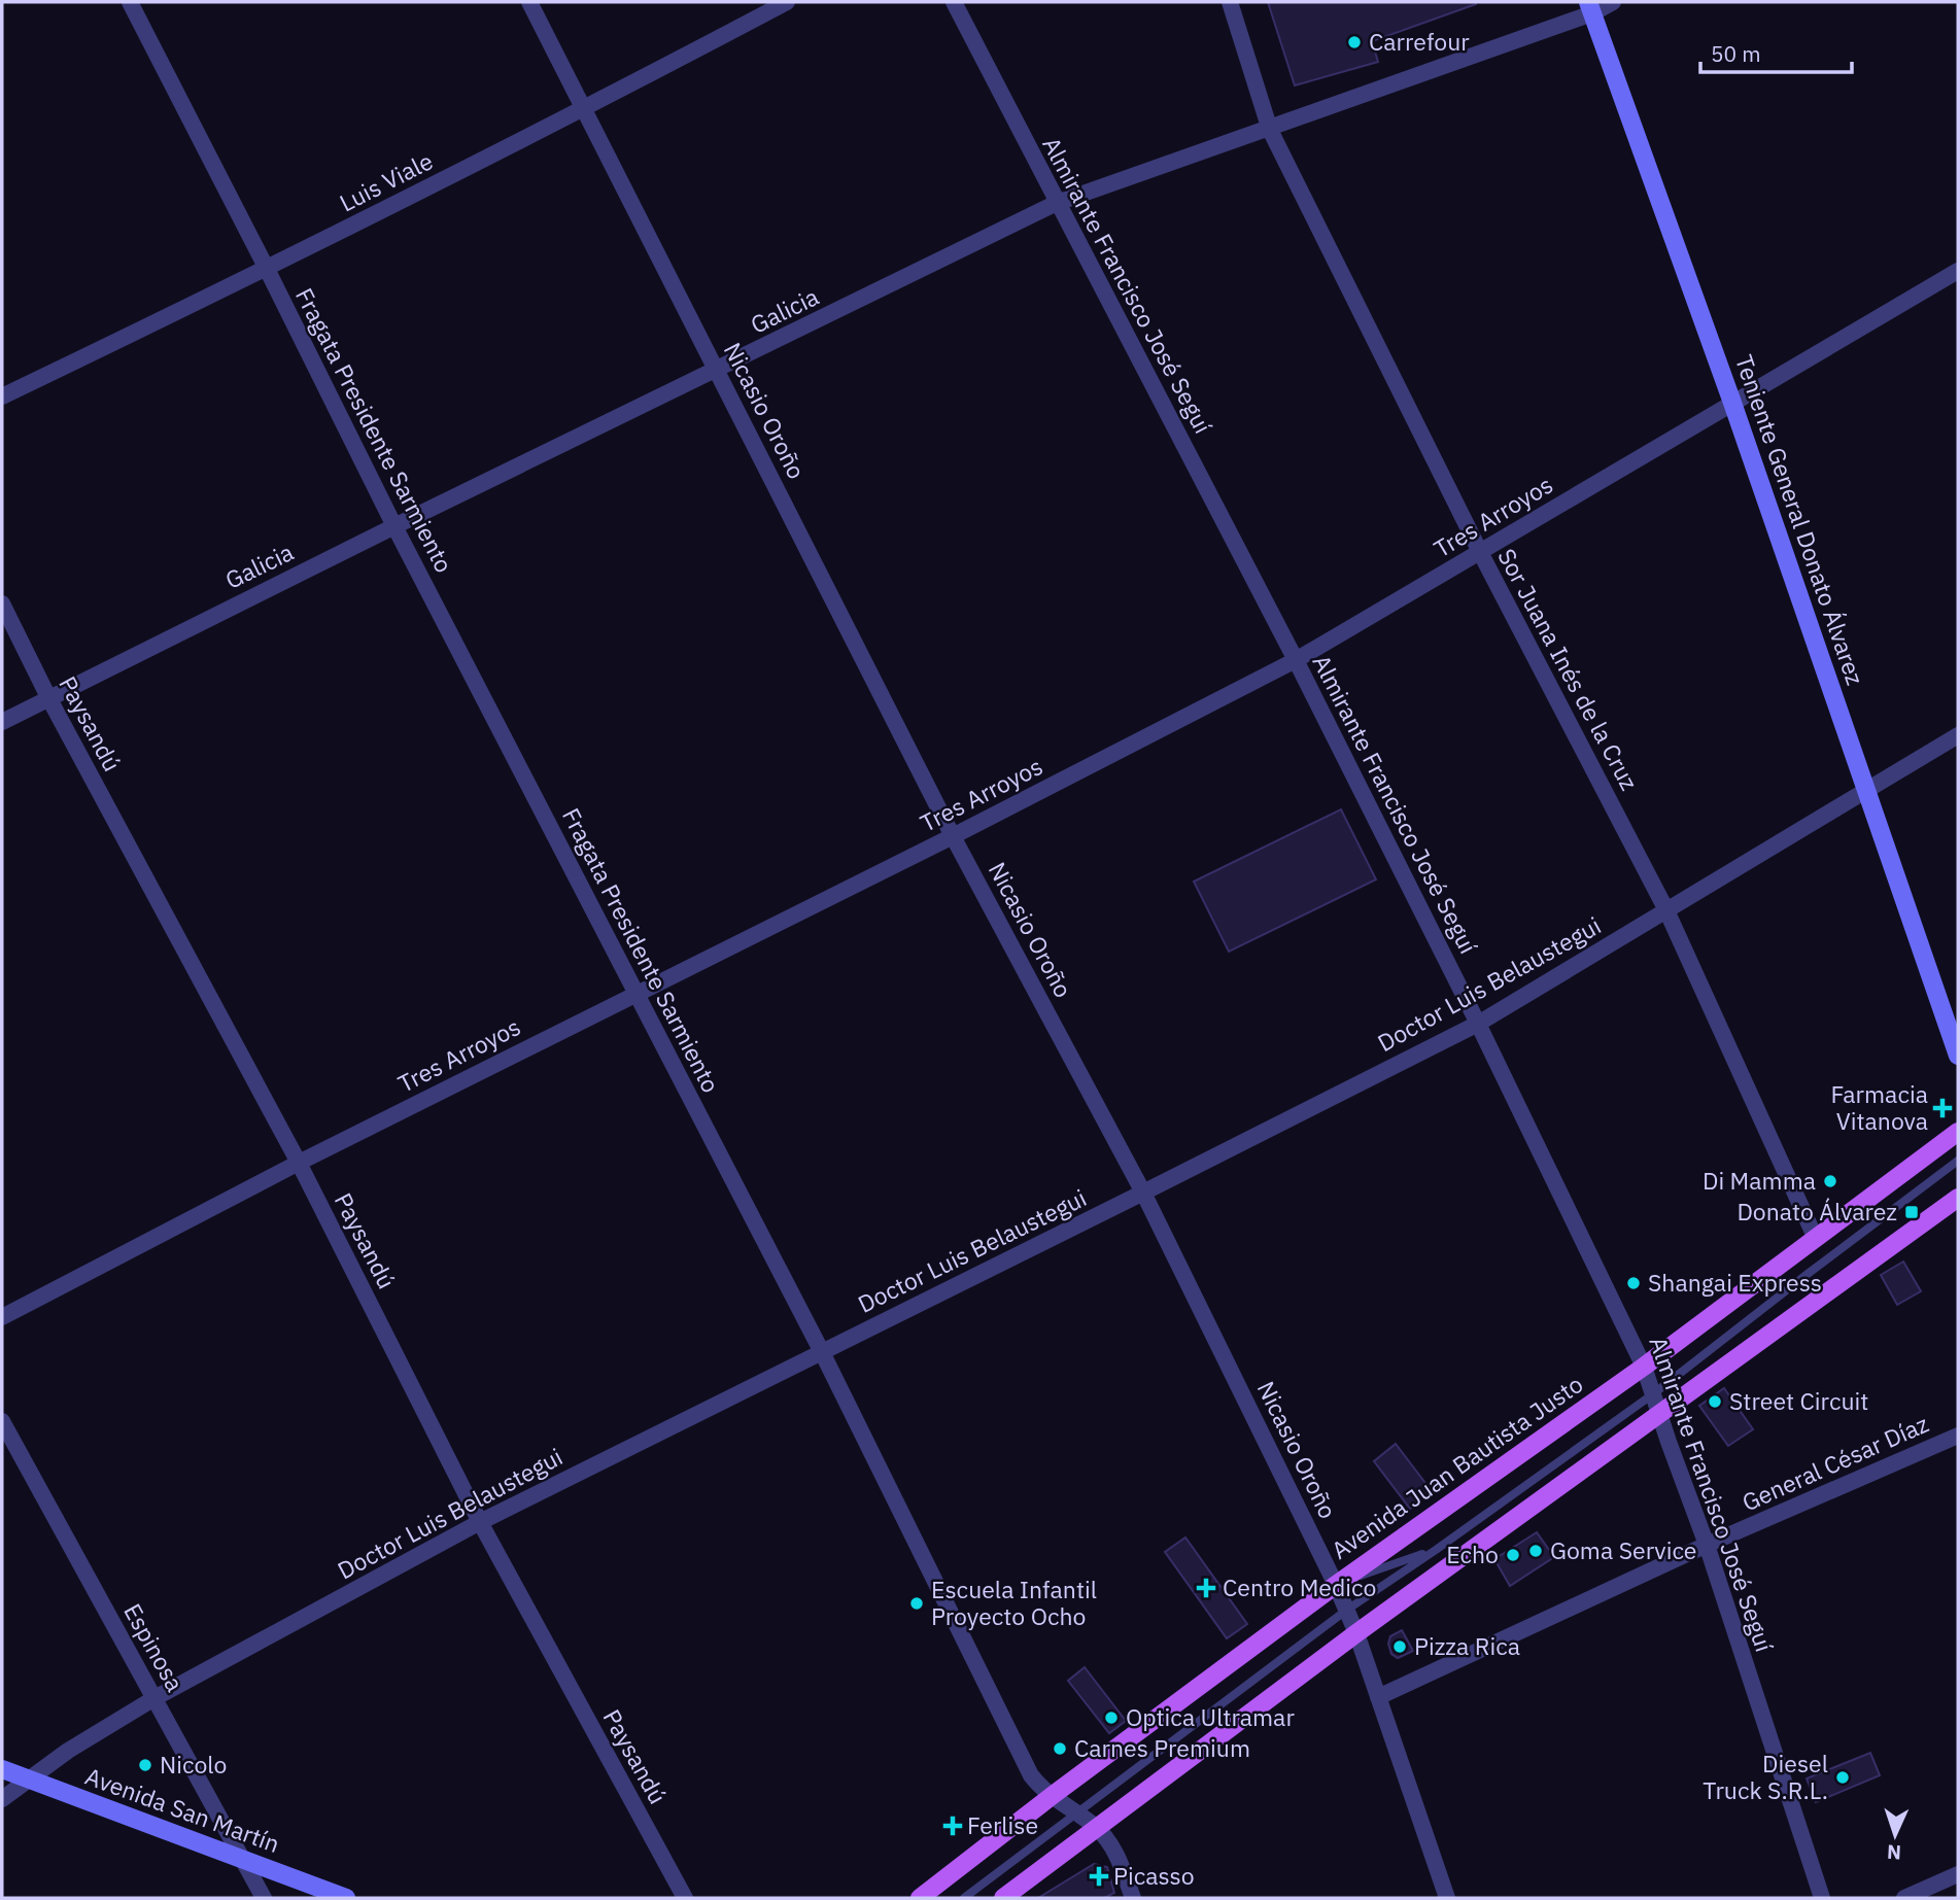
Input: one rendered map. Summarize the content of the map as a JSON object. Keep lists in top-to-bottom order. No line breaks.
{"streets":{"main road":["Avenida Juan Bautista Justo"],"street":["Luis Viale","Almirante Francisco José Seguí","Galicia","Nicasio Oroño","Fragata Presidente Sarmiento","Tres Arroyos","Teniente General Donato Álvarez","Sor Juana Inés de la Cruz","Paysandú","Doctor Luis Belaustegui","General César Díaz","Espinosa","Avenida San Martín"]},"crossings":[["Luis Viale","Nicasio Oroño"],["Luis Viale","Fragata Presidente Sarmiento"],["Almirante Francisco José Seguí","Galicia"],["Almirante Francisco José Seguí","Tres Arroyos"],["Almirante Francisco José Seguí","Doctor Luis Belaustegui"],["Almirante Francisco José Seguí","General César Díaz"],["Almirante Francisco José Seguí","Avenida Juan Bautista Justo"],["Galicia","Nicasio Oroño"],["Galicia","Fragata Presidente Sarmiento"],["Galicia","Teniente General Donato Álvarez"],["Galicia","Sor Juana Inés de la Cruz"],["Galicia","Paysandú"],["Nicasio Oroño","Tres Arroyos"],["Nicasio Oroño","Doctor Luis Belaustegui"],["Nicasio Oroño","General César Díaz"],["Nicasio Oroño","Avenida Juan Bautista Justo"],["Fragata Presidente Sarmiento","Tres Arroyos"],["Fragata Presidente Sarmiento","Doctor Luis Belaustegui"],["Fragata Presidente Sarmiento","Avenida Juan Bautista Justo"],["Tres Arroyos","Teniente General Donato Álvarez"],["Tres Arroyos","Sor Juana Inés de la Cruz"],["Tres Arroyos","Paysandú"],["Teniente General Donato Álvarez","Doctor Luis Belaustegui"],["Sor Juana Inés de la Cruz","Doctor Luis Belaustegui"],["Sor Juana Inés de la Cruz","Avenida Juan Bautista Justo"],["Paysandú","Doctor Luis Belaustegui"],["Doctor Luis Belaustegui","Espinosa"],["Doctor Luis Belaustegui","Avenida San Martín"],["Espinosa","Avenida San Martín"]],"places":{"other":["Carrefour","Di Mamma","Shangai Express","Street Circuit","Goma Service","Echo","Escuela Infantil Proyecto Ocho","Pizza Rica","Optica Ultramar","Carnes Premium","Nicolo","Diesel Truck S.R.L."],"health":["Farmacia Vitanova","Centro Medico","Ferlise","Picasso"],"transit":["Donato Álvarez"]},"scale_bar":"50 m","north":"bottom"}
